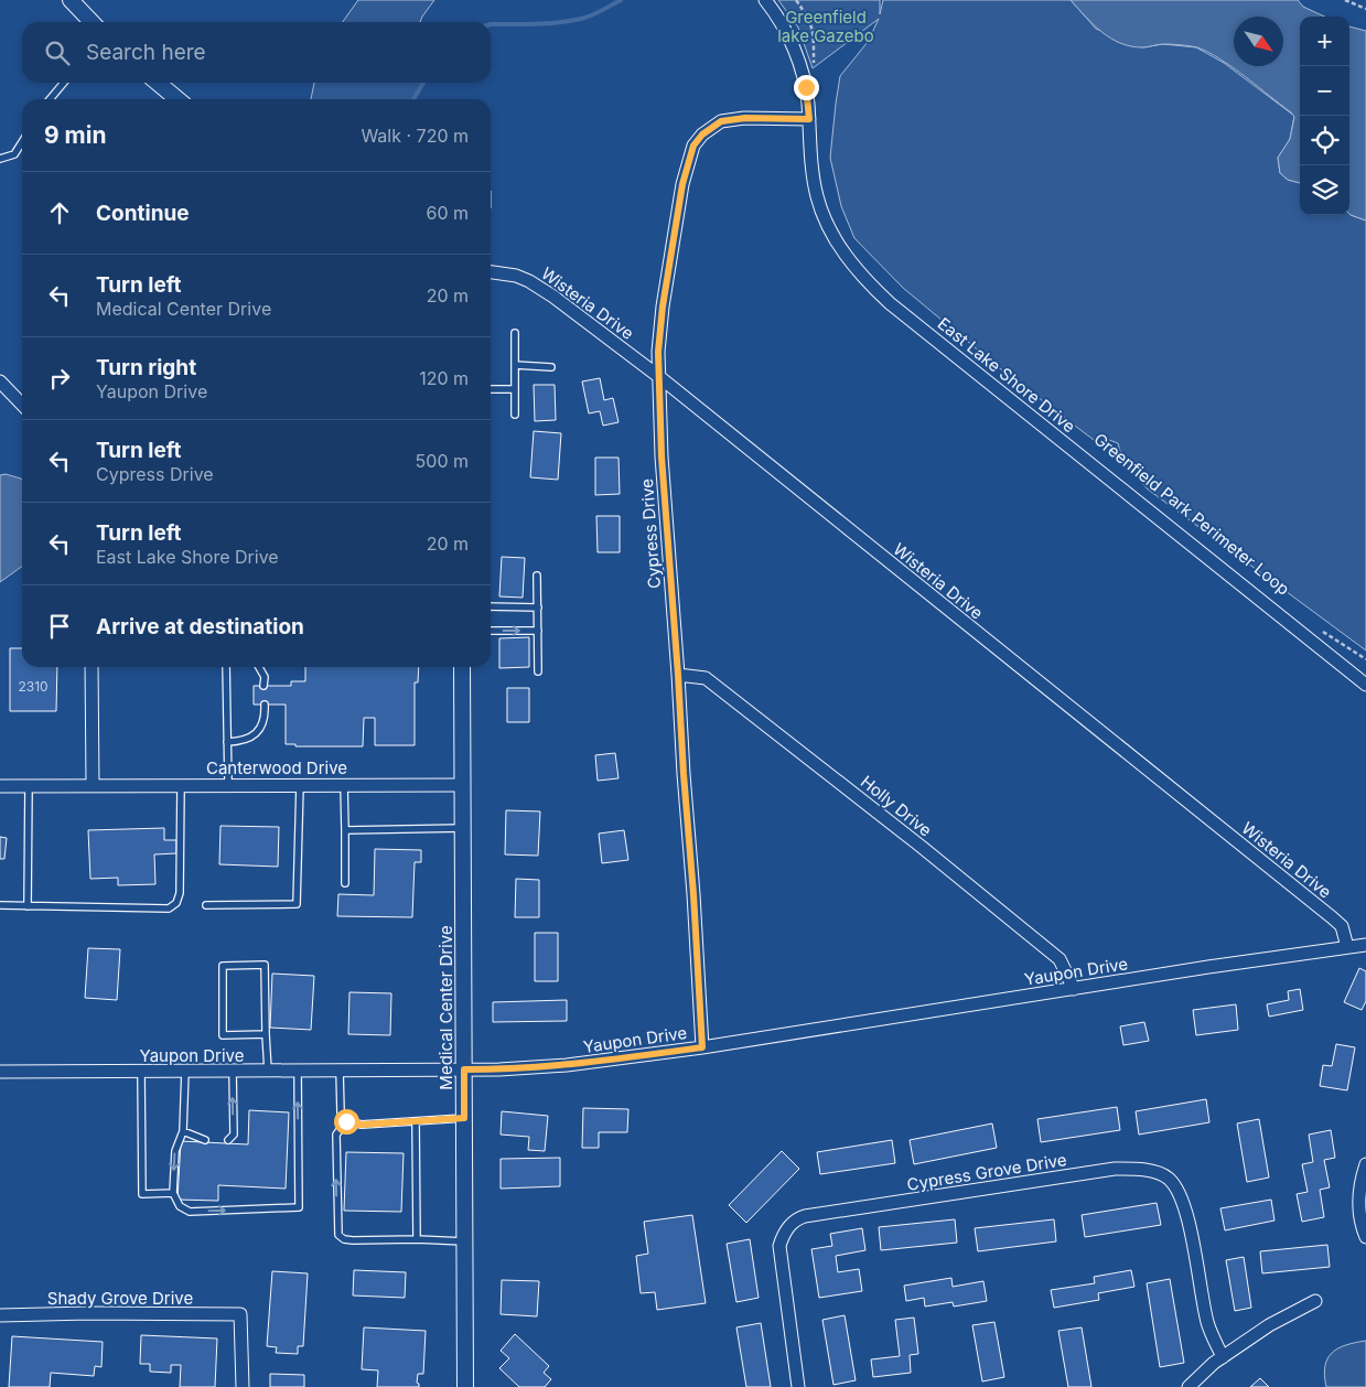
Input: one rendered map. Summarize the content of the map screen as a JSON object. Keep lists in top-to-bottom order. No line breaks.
{"streets":{"street":["Wisteria Drive","East Lake Shore Drive","Cypress Drive","Canterwood Drive","Holly Drive","Yaupon Drive","Medical Center Drive","Cypress Grove Drive","Shady Grove Drive"]},"crossings":[["Wisteria Drive","Cypress Drive"],["Wisteria Drive","Yaupon Drive"],["East Lake Shore Drive","Cypress Drive"],["Cypress Drive","Holly Drive"],["Cypress Drive","Yaupon Drive"],["Canterwood Drive","Medical Center Drive"],["Holly Drive","Yaupon Drive"],["Yaupon Drive","Medical Center Drive"]],"parks":["Greenfield lake Gazebo"],"house_numbers":["2310"],"north":"bottom right","page":{"map_buttons":["+","−"],"search":"Search here","heading":["9 min","Walk · 720 m"],"list":[["Continue","60 m"],["Turn left","Medical Center Drive","20 m"],["Turn right","Yaupon Drive","120 m"],["Turn left","Cypress Drive","500 m"],["Turn left","East Lake Shore Drive","20 m"],"Arrive at destination"]}}
